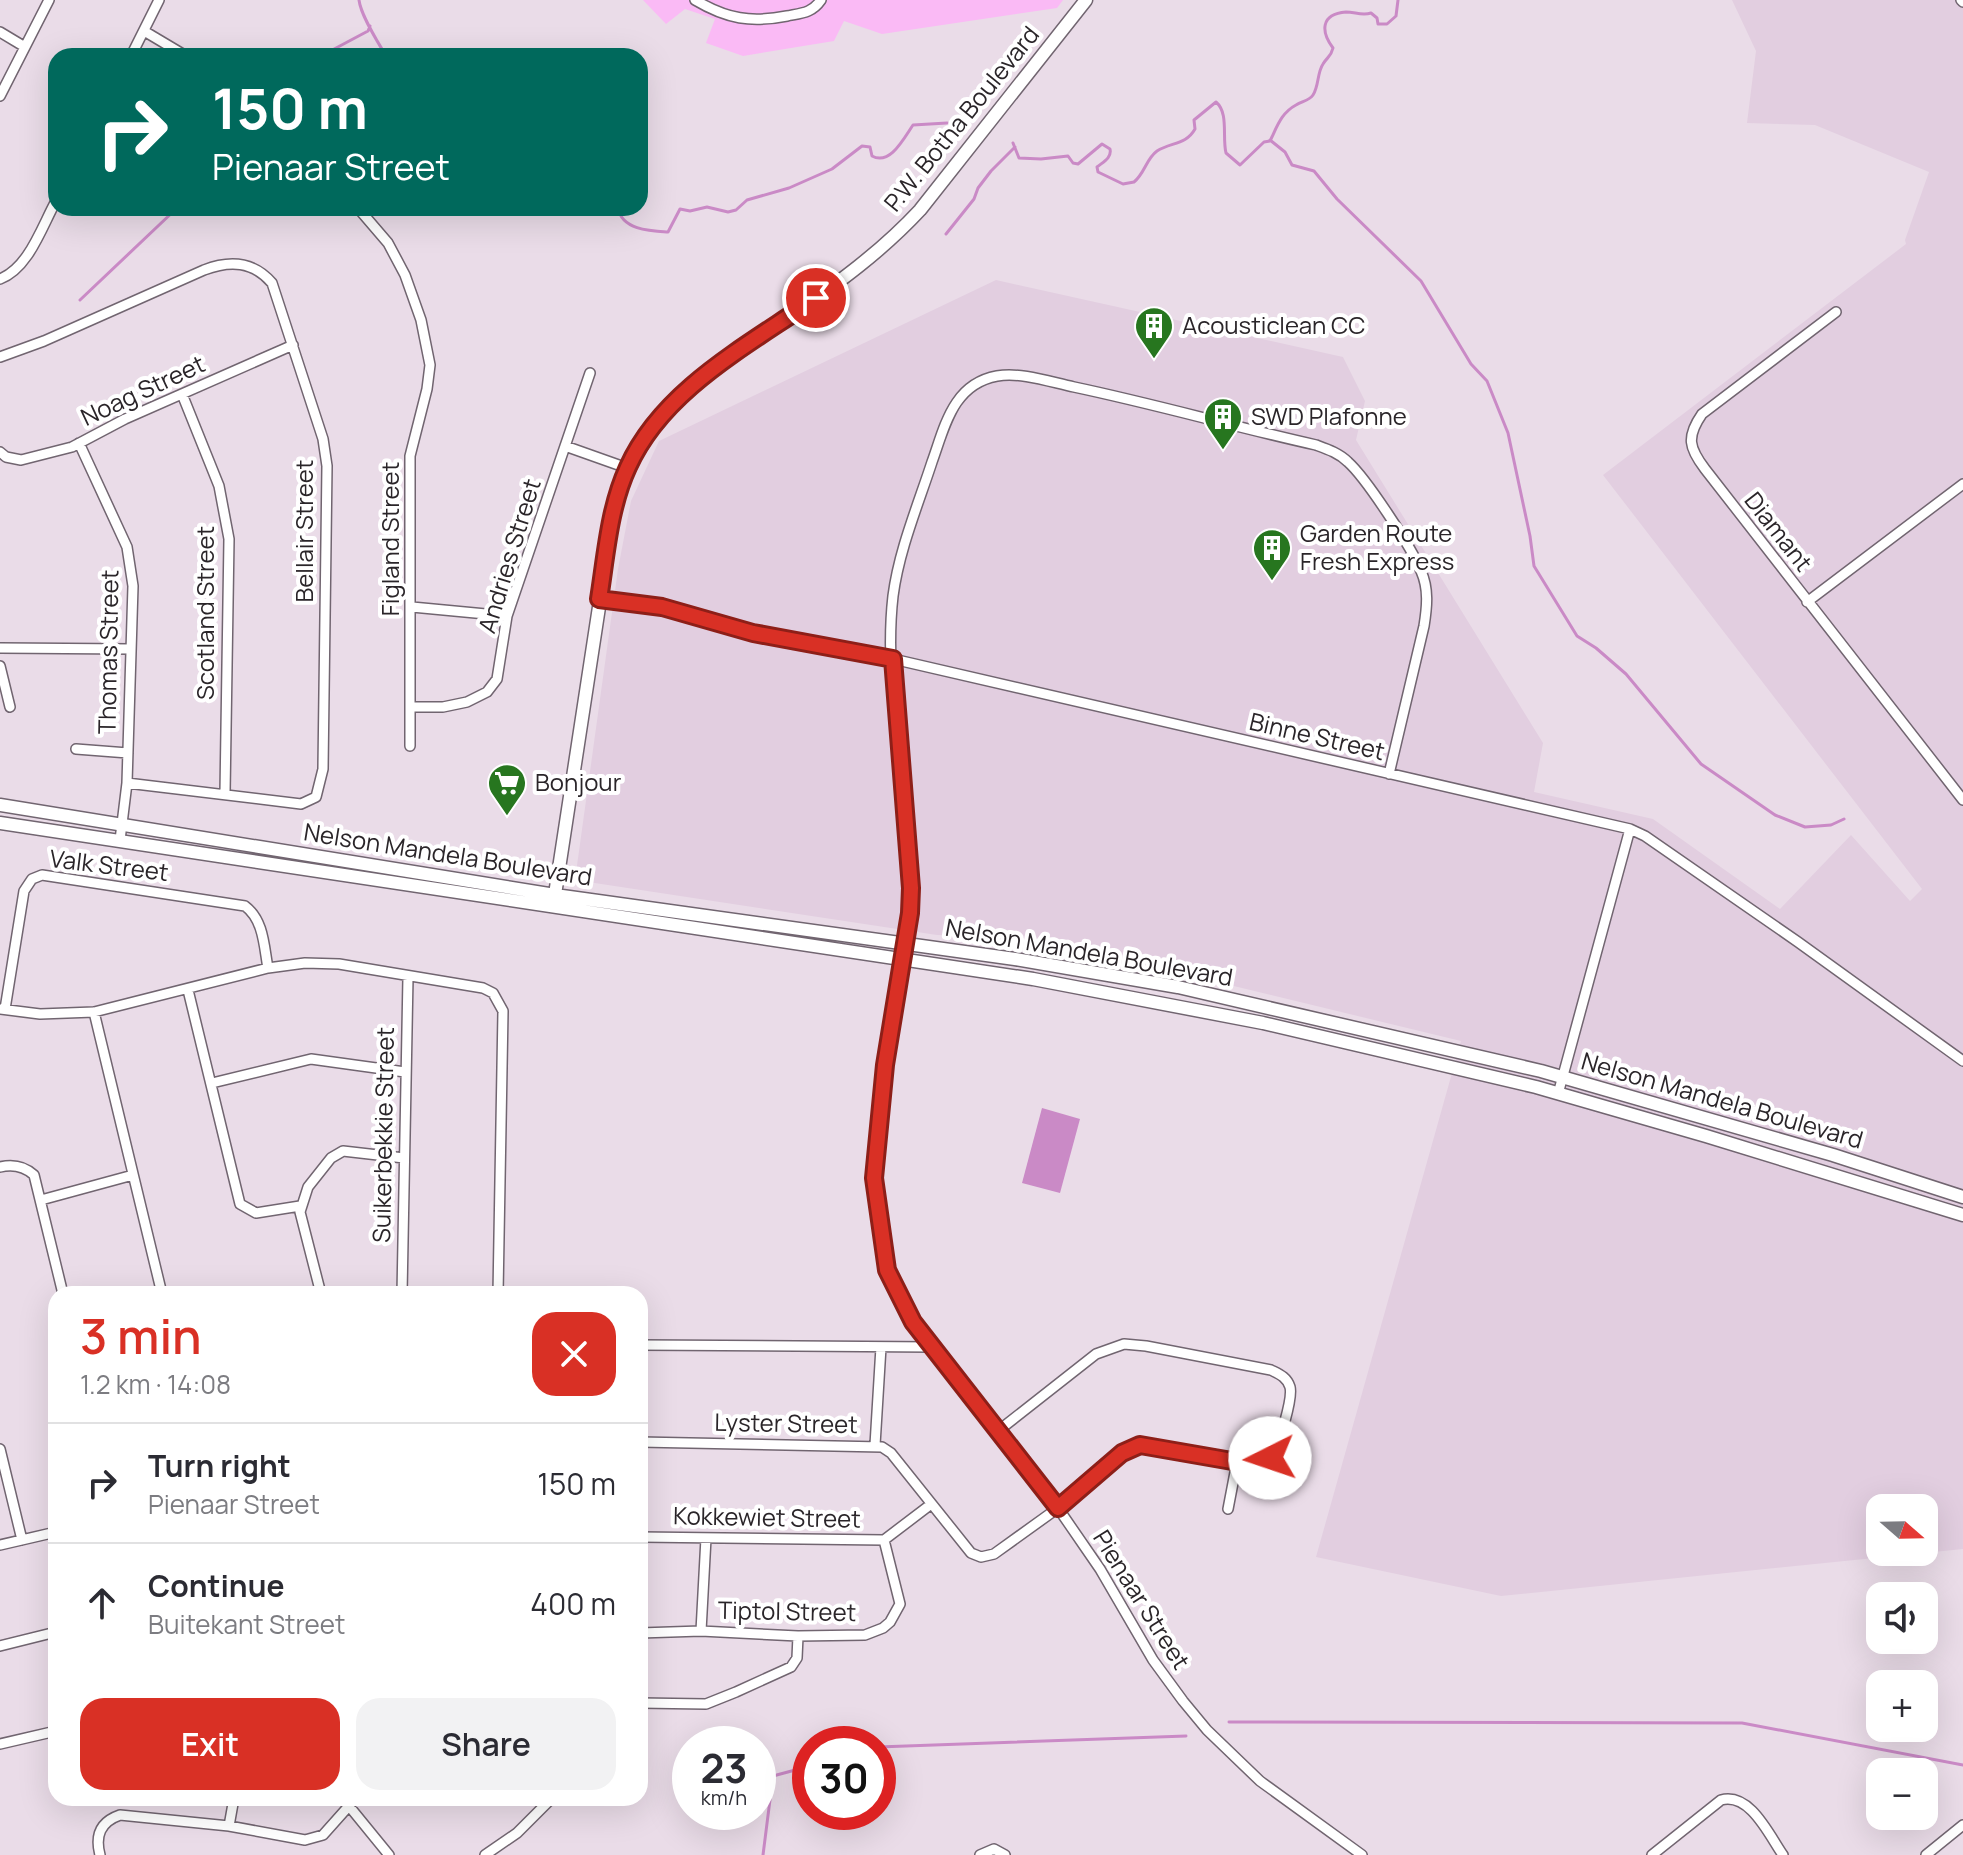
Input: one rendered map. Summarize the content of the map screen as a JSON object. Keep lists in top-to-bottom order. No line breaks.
{"streets":{"street":["P.W. Botha Boulevard","Noag Street","Bellair Street","Diamant","Figland Street","Andries Street","Scotland Street","Thomas Street","Binne Street","Nelson Mandela Boulevard","Valk Street","Suikerbekkie Street","Lyster Street","Kokkewiet Street","Pienaar Street","Tiptol Street"]},"crossings":[["P.W. Botha Boulevard","Binne Street"],["P.W. Botha Boulevard","Nelson Mandela Boulevard"],["Noag Street","Bellair Street"],["Noag Street","Scotland Street"],["Noag Street","Thomas Street"],["Bellair Street","Scotland Street"],["Bellair Street","Thomas Street"],["Figland Street","Andries Street"],["Thomas Street","Nelson Mandela Boulevard"],["Nelson Mandela Boulevard","Pienaar Street"],["Lyster Street","Kokkewiet Street"],["Lyster Street","Pienaar Street"],["Kokkewiet Street","Tiptol Street"]],"places":{"building":["Acousticlean CC","SWD Plafonne","Garden Route Fresh Express"],"supermarket":["Bonjour"]},"north":"right","page":{"turn":["150 m","Pienaar Street"],"heading":["3 min","1.2 km · 14:08"],"list":[{"name":"Turn right","note":"Pienaar Street","value":"150 m"},{"name":"Continue","note":"Buitekant Street","value":"400 m"}],"map_buttons":["+","−"],"buttons":["Exit","Share"],"speed":"23 km/h","limit":"30"}}
